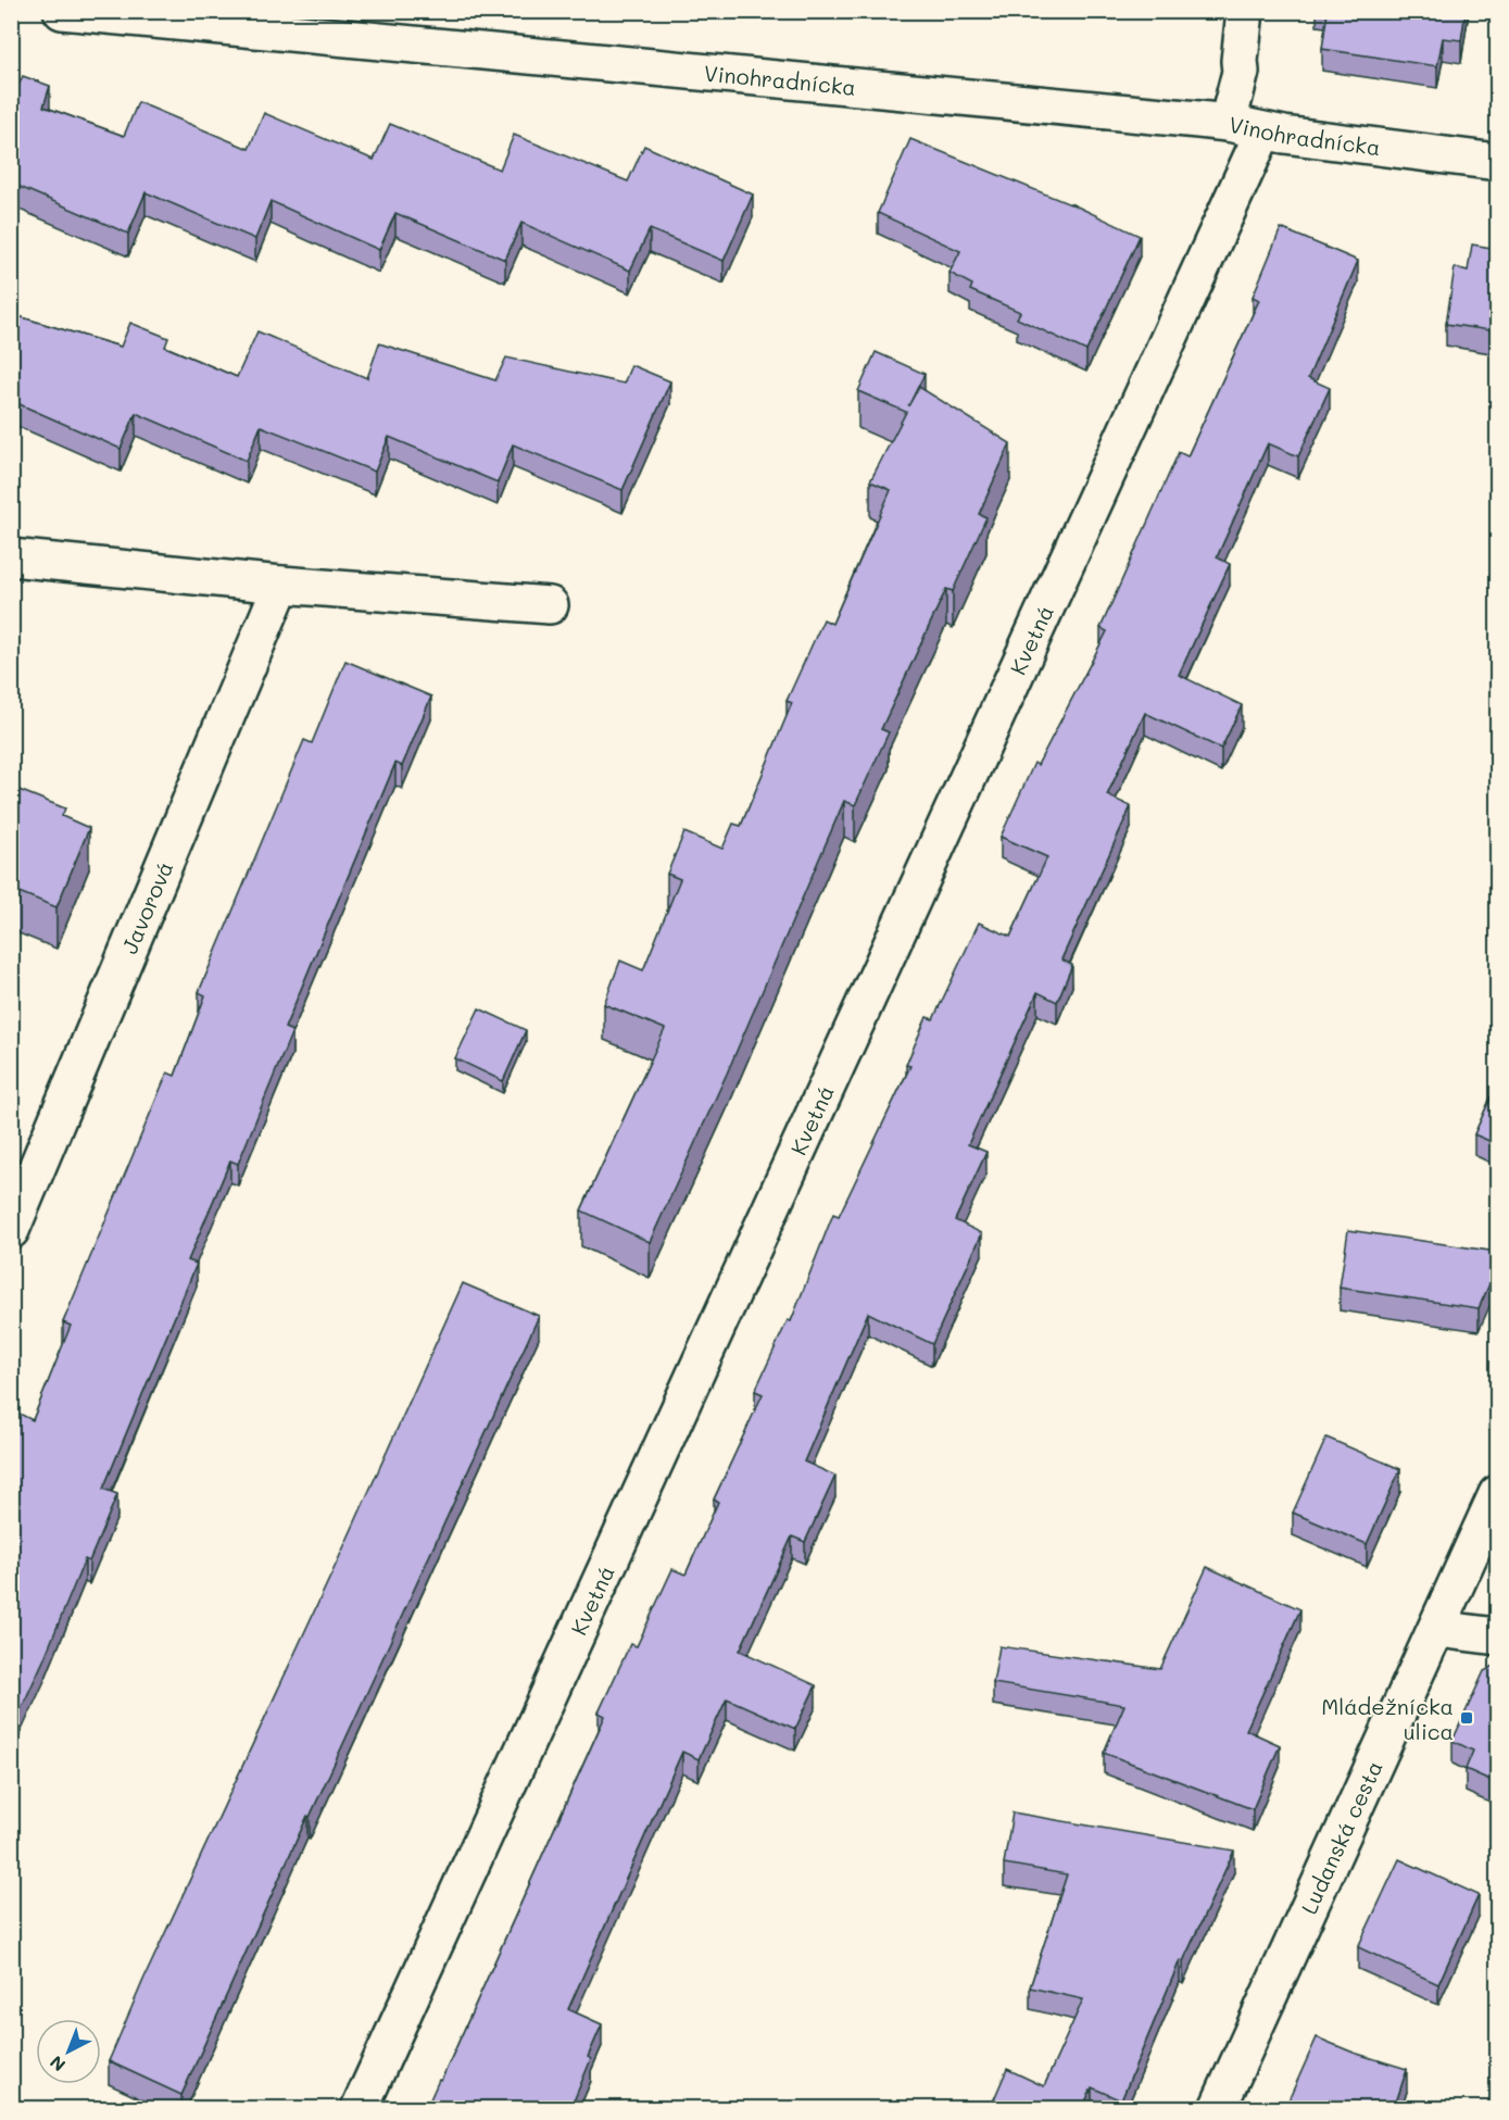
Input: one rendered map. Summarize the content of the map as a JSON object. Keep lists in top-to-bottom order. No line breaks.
{"streets":{"street":["Vinohradnícka","Kvetná","Javorová","Ludanská cesta"]},"crossings":[["Vinohradnícka","Kvetná"]],"places":{"transit":["Mládežnícka ulica"]},"north":"bottom left"}
